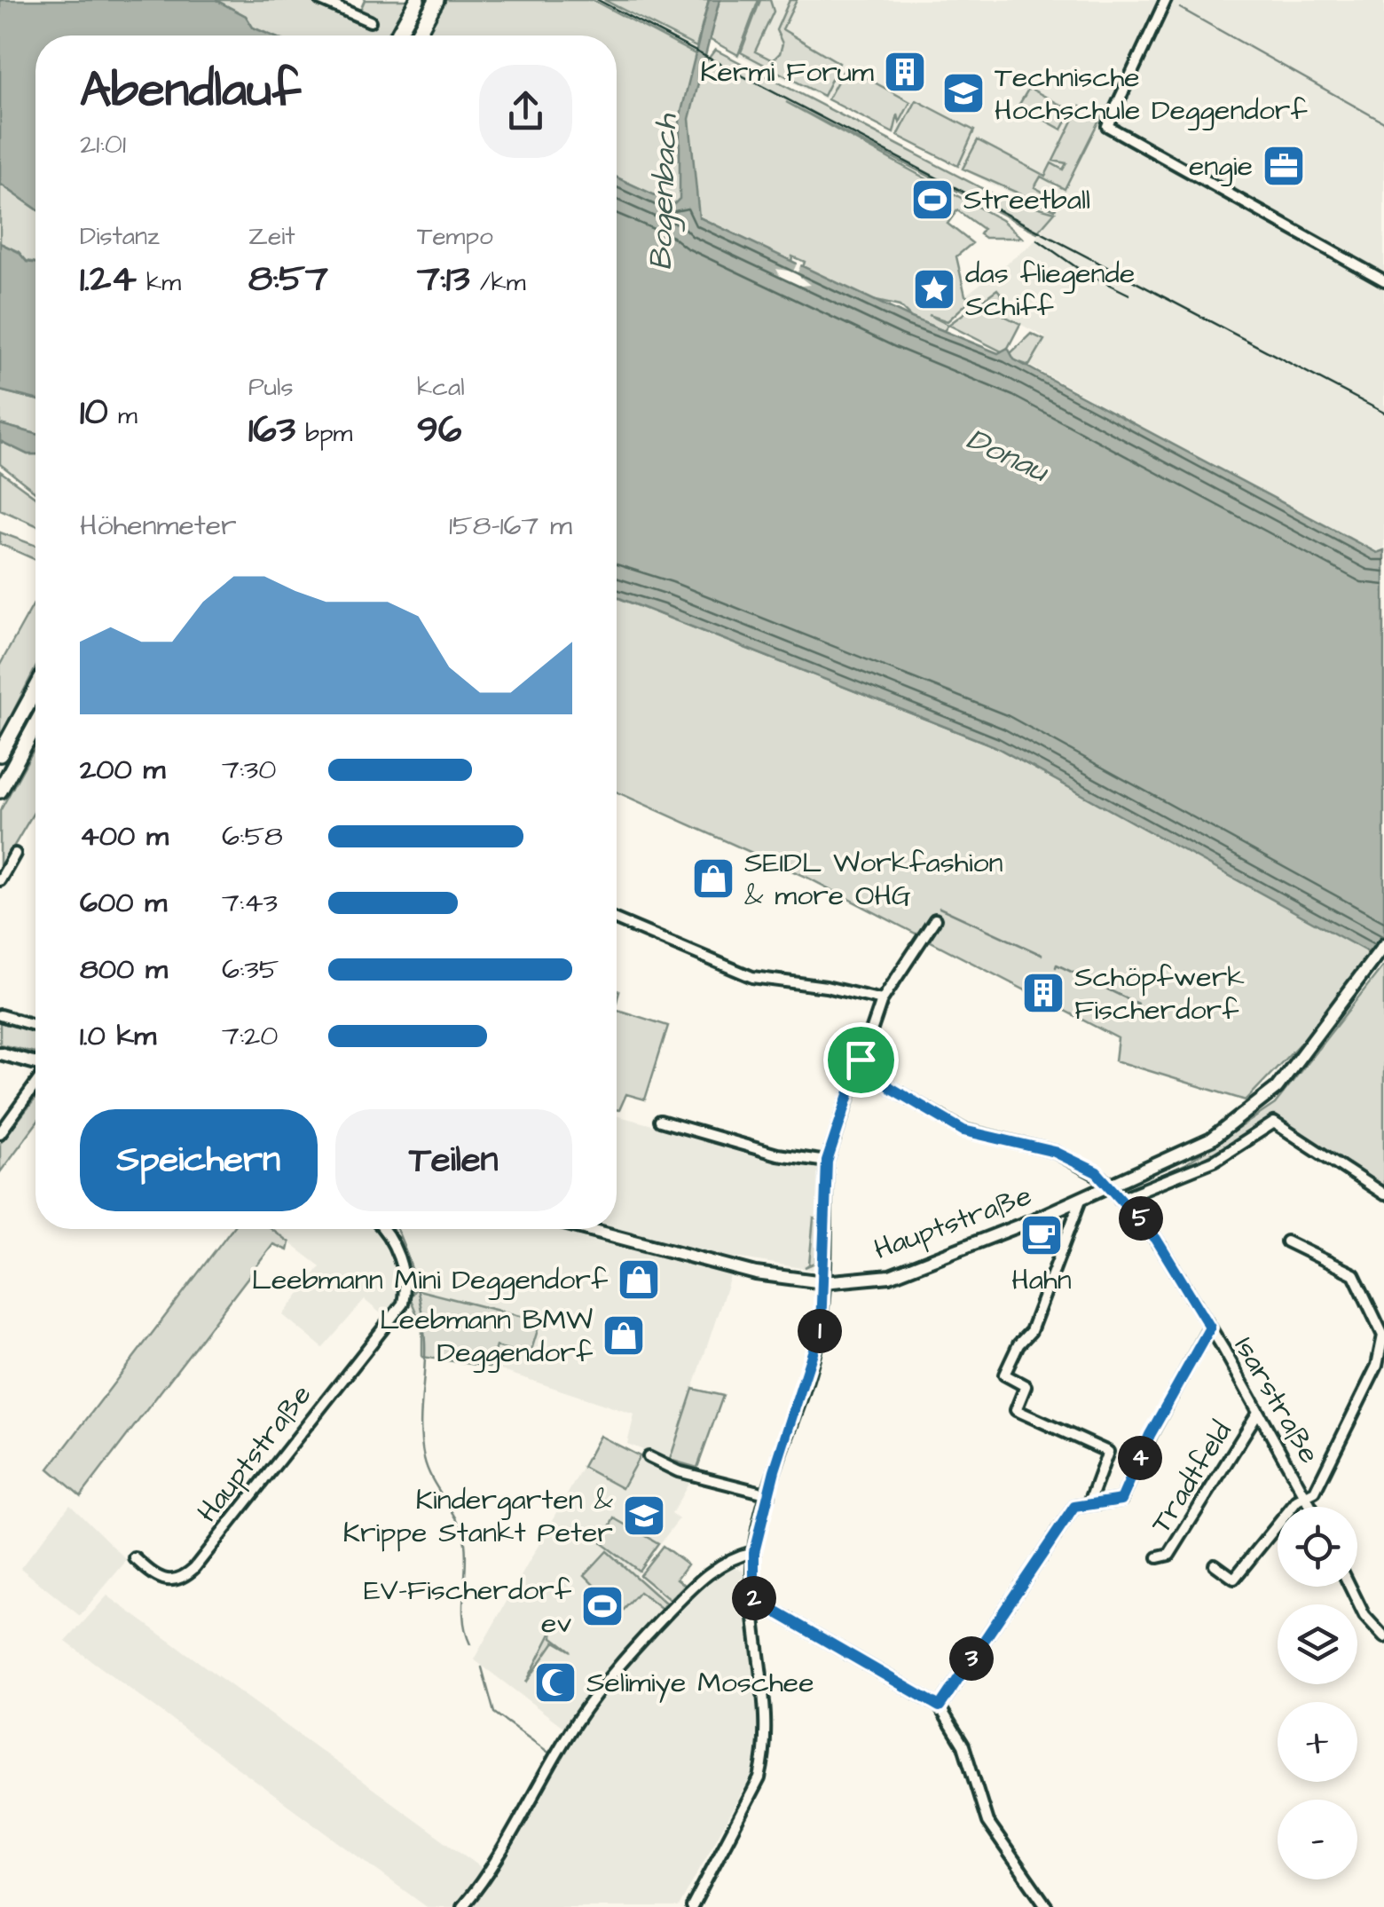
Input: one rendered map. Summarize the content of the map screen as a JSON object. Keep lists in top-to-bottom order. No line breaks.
{"streets":{"main road":["Hauptstraße"],"street":["Isarstraße","Tradtfeld"]},"crossings":[["Hauptstraße","Isarstraße"],["Isarstraße","Tradtfeld"]],"water":["Bogenbach","Donau"],"places":{"building":["Kermi Forum","Schöpfwerk Fischerdorf"],"school or university":["Technische Hochschule Deggendorf","Kindergarten & Krippe Stankt Peter"],"office":["engie"],"sports":["Streetball","EV-Fischerdorf ev"],"place":["das fliegende Schiff"],"shop":["SEIDL Workfashion & more OHG","Leebmann Mini Deggendorf","Leebmann BMW Deggendorf"],"cafe":["Hahn"],"mosque":["Selimiye Moschee"]},"page":{"heading":["Abendlauf","21:01"],"stats":[["Distanz","1.24 km"],["Zeit","8:57"],["Tempo","7:13 /km"],["10 m"],["Puls","163 bpm"],["kcal","96"]],"chart":["Höhenmeter","158–167 m"],"list":[{"name":"200 m","note":"7:30"},{"name":"400 m","note":"6:58"},{"name":"600 m","note":"7:43"},{"name":"800 m","note":"6:35"},{"name":"1.0 km","note":"7:20"}],"buttons":["Speichern","Teilen"],"pins":["5","1","4","2","3"],"map_buttons":["+","−"]}}
